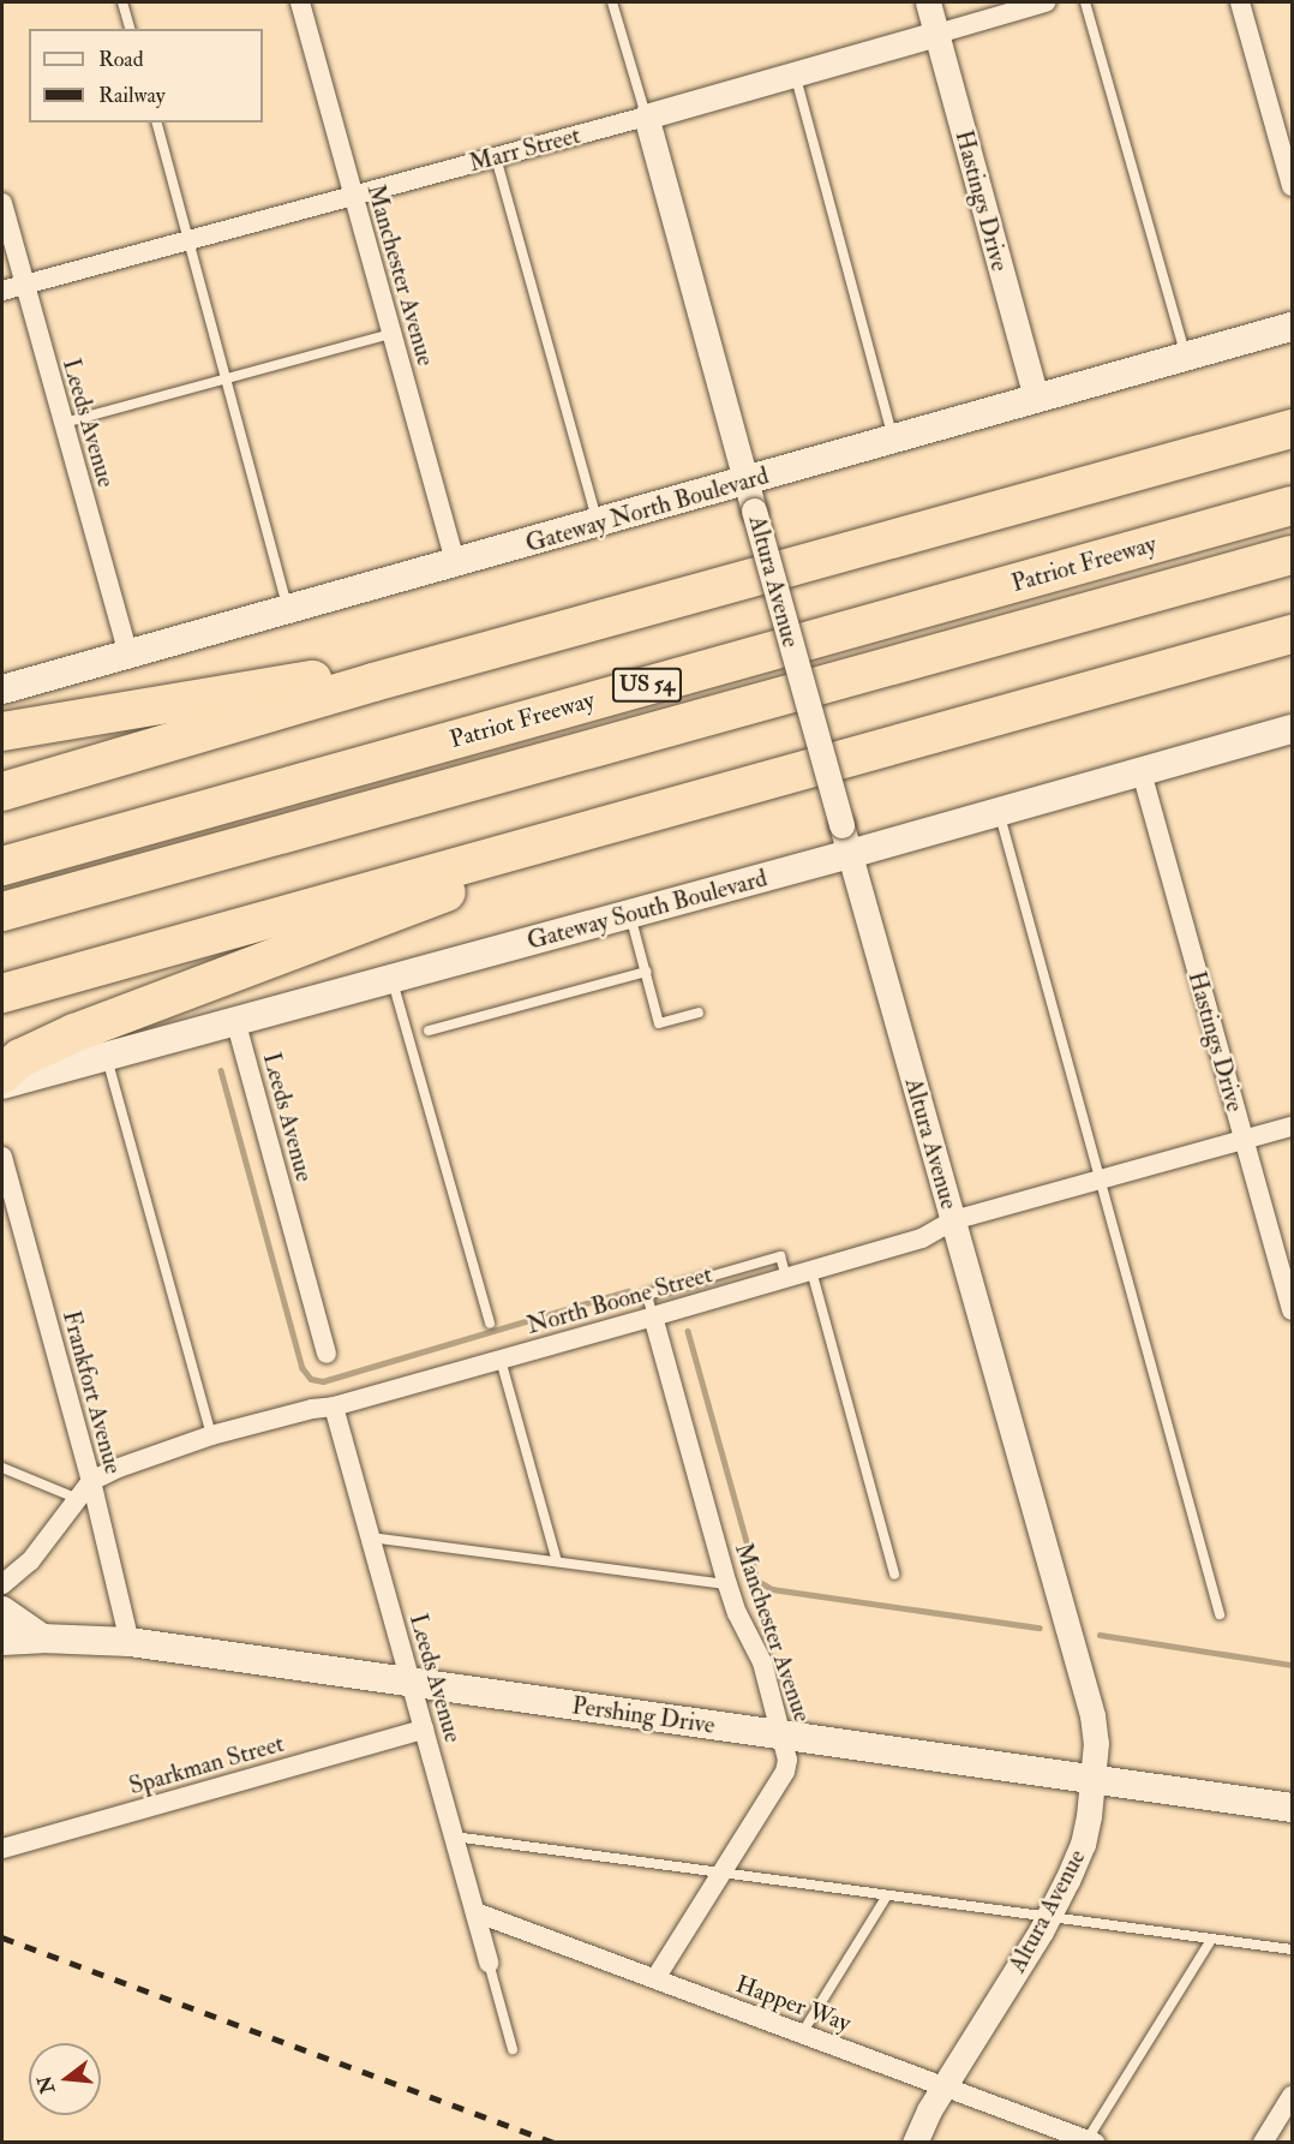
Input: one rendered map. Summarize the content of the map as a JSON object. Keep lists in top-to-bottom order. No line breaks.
{"streets":{"highway":["Patriot Freeway","US 54"],"main road":["Gateway North Boulevard","Gateway South Boulevard","Pershing Drive"],"street":["Marr Street","Hastings Drive","Manchester Avenue","Leeds Avenue","Altura Avenue","North Boone Street","Frankfort Avenue","Sparkman Street","Happer Way"]},"crossings":[["Marr Street","Hastings Drive"],["Marr Street","Manchester Avenue"],["Marr Street","Leeds Avenue"],["Marr Street","Altura Avenue"],["Hastings Drive","Gateway North Boulevard"],["Hastings Drive","Gateway South Boulevard"],["Hastings Drive","North Boone Street"],["Manchester Avenue","Gateway North Boulevard"],["Manchester Avenue","North Boone Street"],["Manchester Avenue","Pershing Drive"],["Manchester Avenue","Happer Way"],["Leeds Avenue","Gateway North Boulevard"],["Leeds Avenue","Gateway South Boulevard"],["Leeds Avenue","North Boone Street"],["Leeds Avenue","Pershing Drive"],["Leeds Avenue","Sparkman Street"],["Leeds Avenue","Happer Way"],["Gateway North Boulevard","Altura Avenue"],["Altura Avenue","Gateway South Boulevard"],["Altura Avenue","North Boone Street"],["Altura Avenue","Pershing Drive"],["Altura Avenue","Happer Way"],["North Boone Street","Frankfort Avenue"],["Frankfort Avenue","Pershing Drive"]],"legend":["Road","Railway"],"north":"left"}
